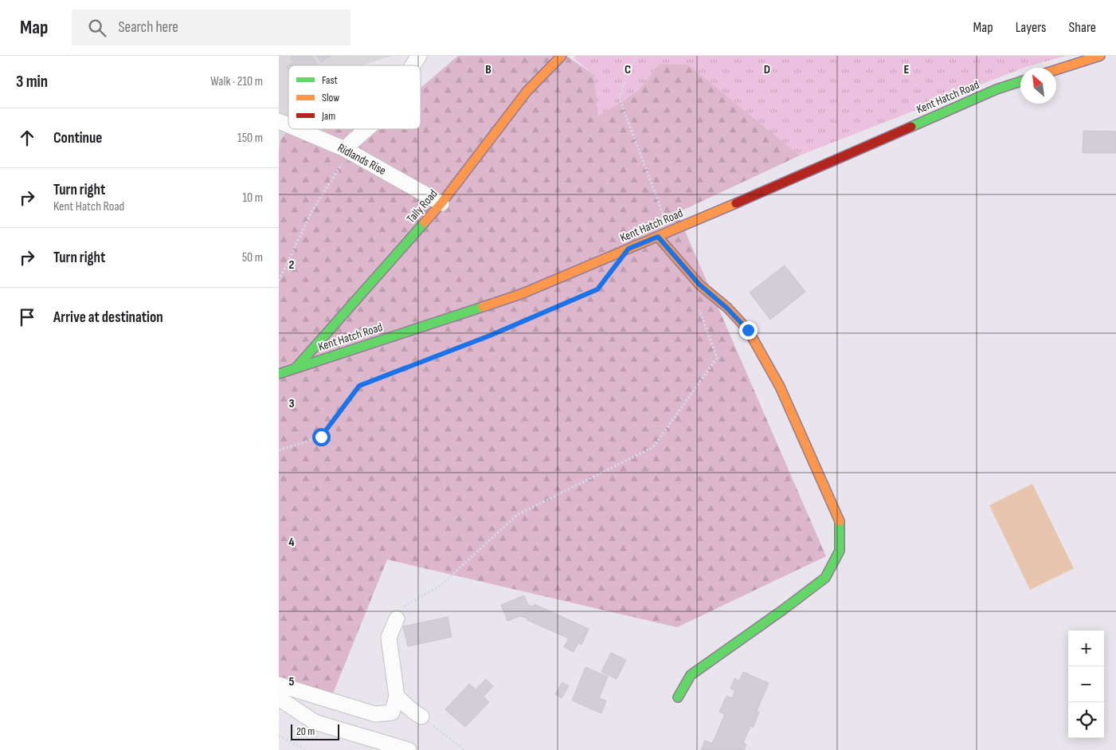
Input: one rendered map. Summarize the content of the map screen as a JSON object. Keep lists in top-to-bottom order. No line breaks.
{"streets":{"street":["Kent Hatch Road","Ridlands Rise","Tally Road"]},"crossings":[["Kent Hatch Road","Tally Road"],["Ridlands Rise","Tally Road"]],"legend":["Fast","Slow","Jam"],"scale_bar":"20 m","north":"top left","page":{"header":"Map","search":"Search here","nav":["Map","Layers","Share"],"heading":["3 min","Walk · 210 m"],"list":[["Continue","150 m"],["Turn right","Kent Hatch Road","10 m"],["Turn right","50 m"],"Arrive at destination"],"map_buttons":["+","−"],"scale":"20 m"},"grid":{"columns":["B","C","D","E"],"rows":["2","3","4","5"]}}
